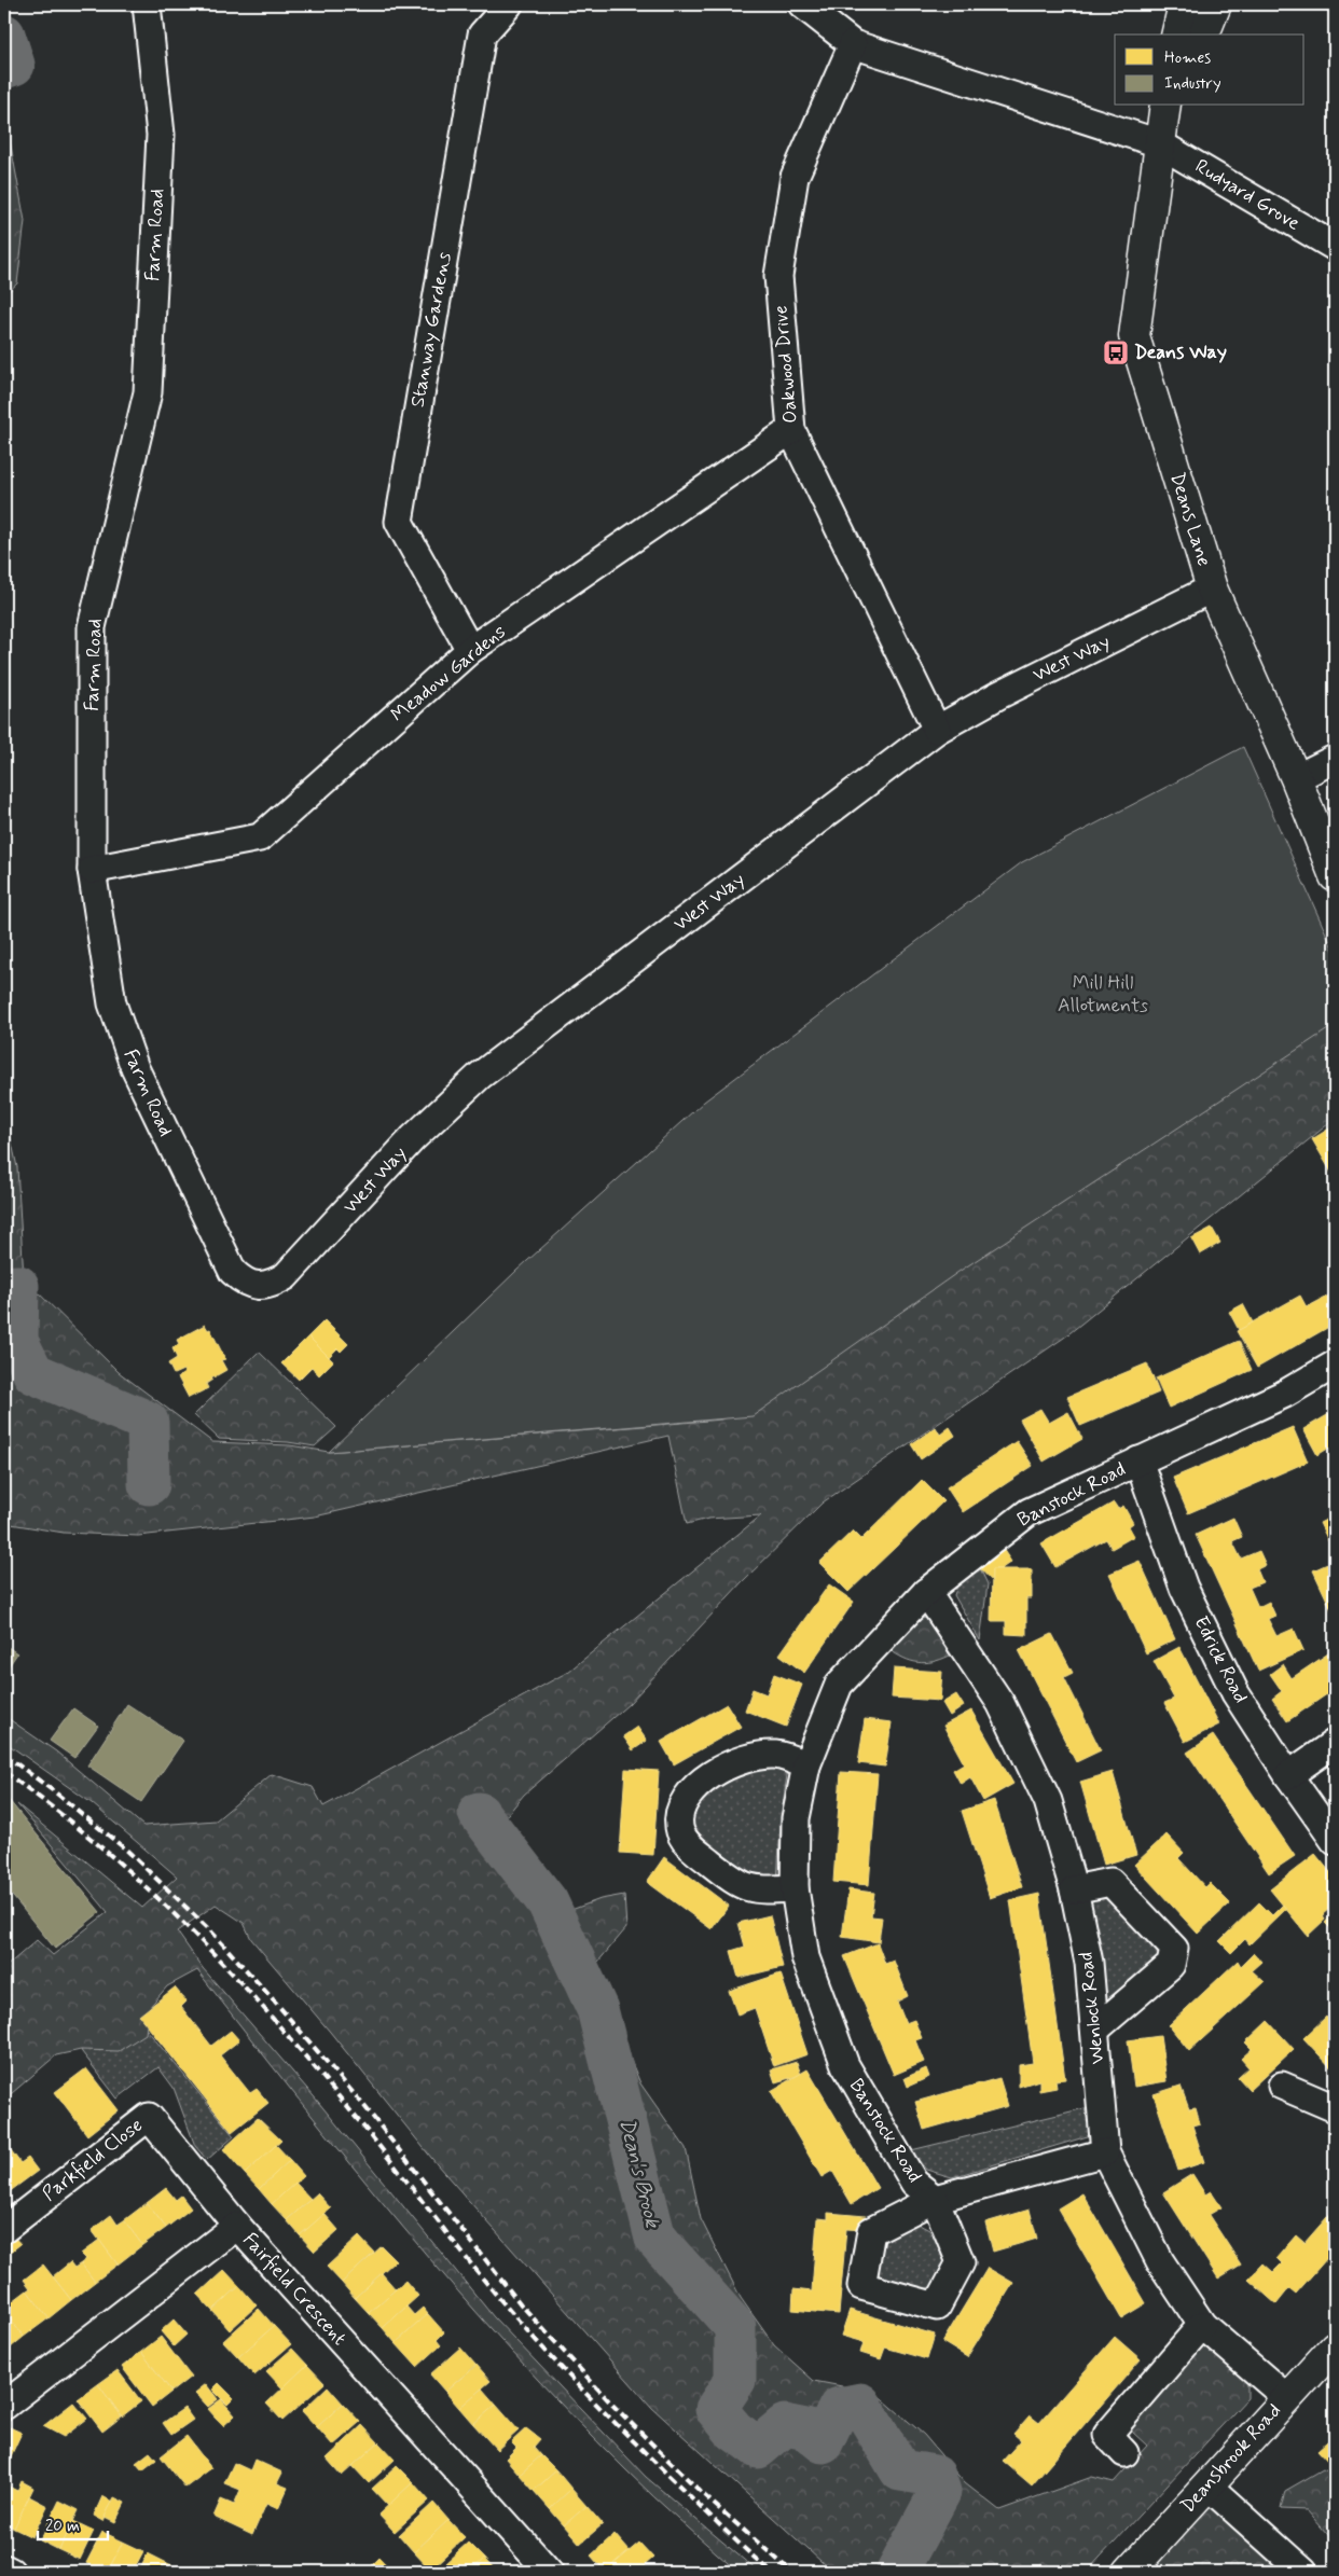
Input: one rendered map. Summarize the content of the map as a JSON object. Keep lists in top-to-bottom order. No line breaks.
{"streets":{"main road":["Deans Lane","Deansbrook Road"],"street":["Rudyard Grove","Farm Road","Stanway Gardens","Oakwood Drive","West Way","Meadow Gardens","Banstock Road","Edrick Road","Wenlock Road","Parkfield Close","Fairfield Crescent"]},"crossings":[["Rudyard Grove","Deans Lane"],["Farm Road","West Way"],["Farm Road","Meadow Gardens"],["Stanway Gardens","Meadow Gardens"],["Oakwood Drive","West Way"],["Oakwood Drive","Meadow Gardens"],["Deans Lane","West Way"],["Banstock Road","Edrick Road"],["Banstock Road","Wenlock Road"],["Wenlock Road","Deansbrook Road"],["Parkfield Close","Fairfield Crescent"]],"water":["Dean's Brook"],"parks":["Mill Hill Allotments"],"places":{"bus stop":["Deans Way"]},"legend":["Homes","Industry"],"scale_bar":"20 m"}
